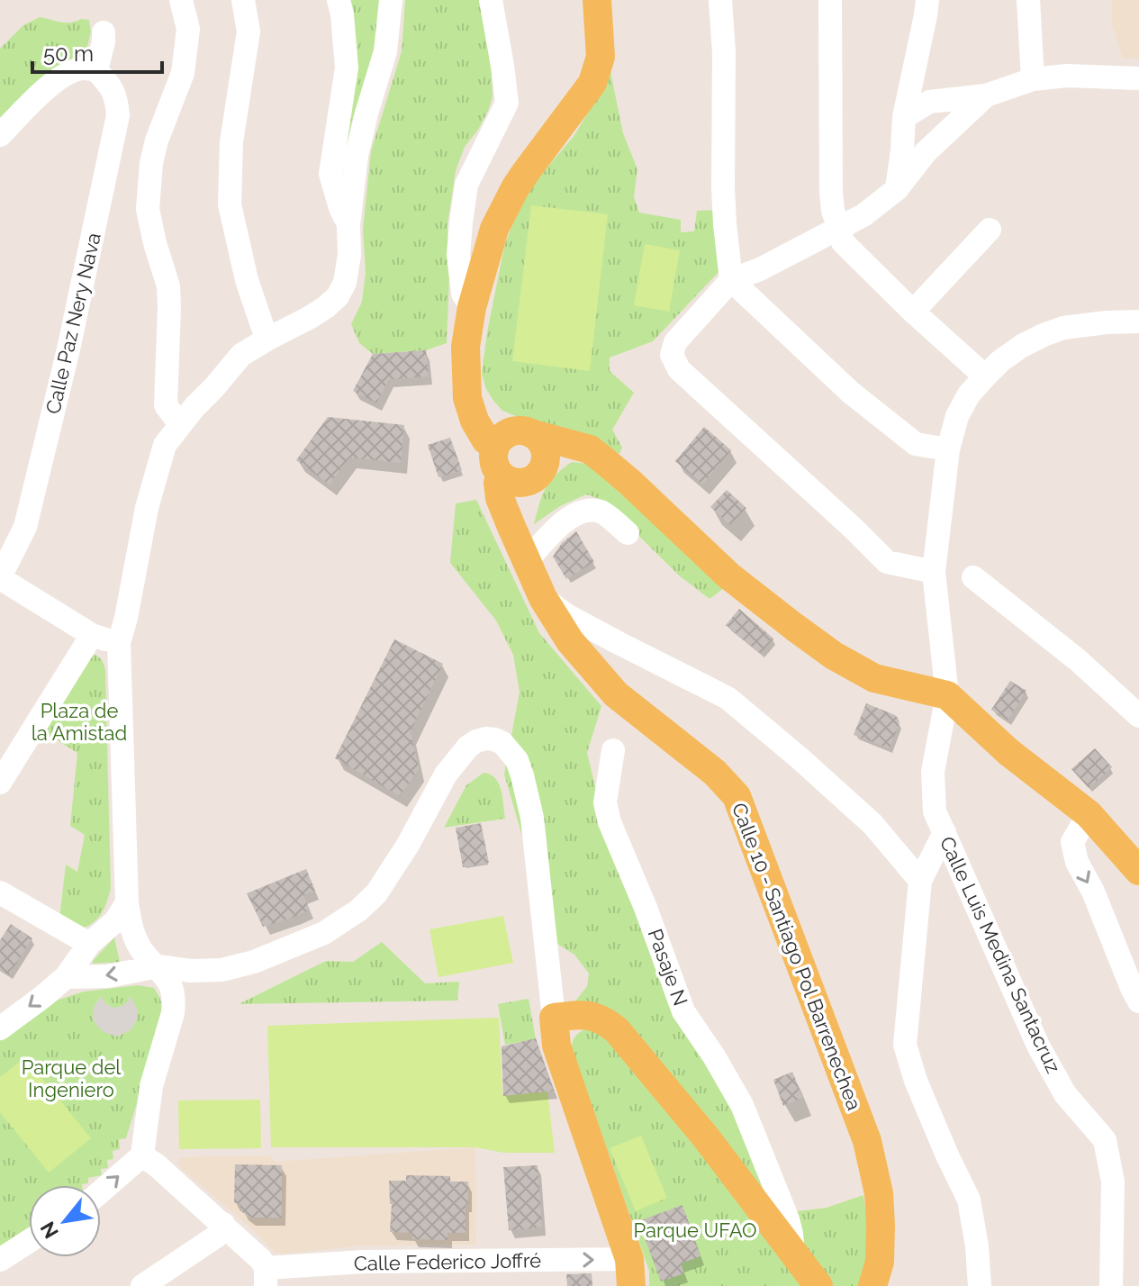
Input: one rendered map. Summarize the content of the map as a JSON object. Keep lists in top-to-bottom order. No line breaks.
{"streets":{"main road":["Calle 10 - Santiago Pol Barrenechea"],"street":["Calle Paz Nery Nava","Calle Luis Medina Santacruz","Pasaje N","Calle Federico Joffré"]},"one_way":["Calle Federico Joffré"],"parks":["Plaza de la Amistad","Parque del Ingeniero","Parque UFAO"],"scale_bar":"50 m","north":"bottom left"}
